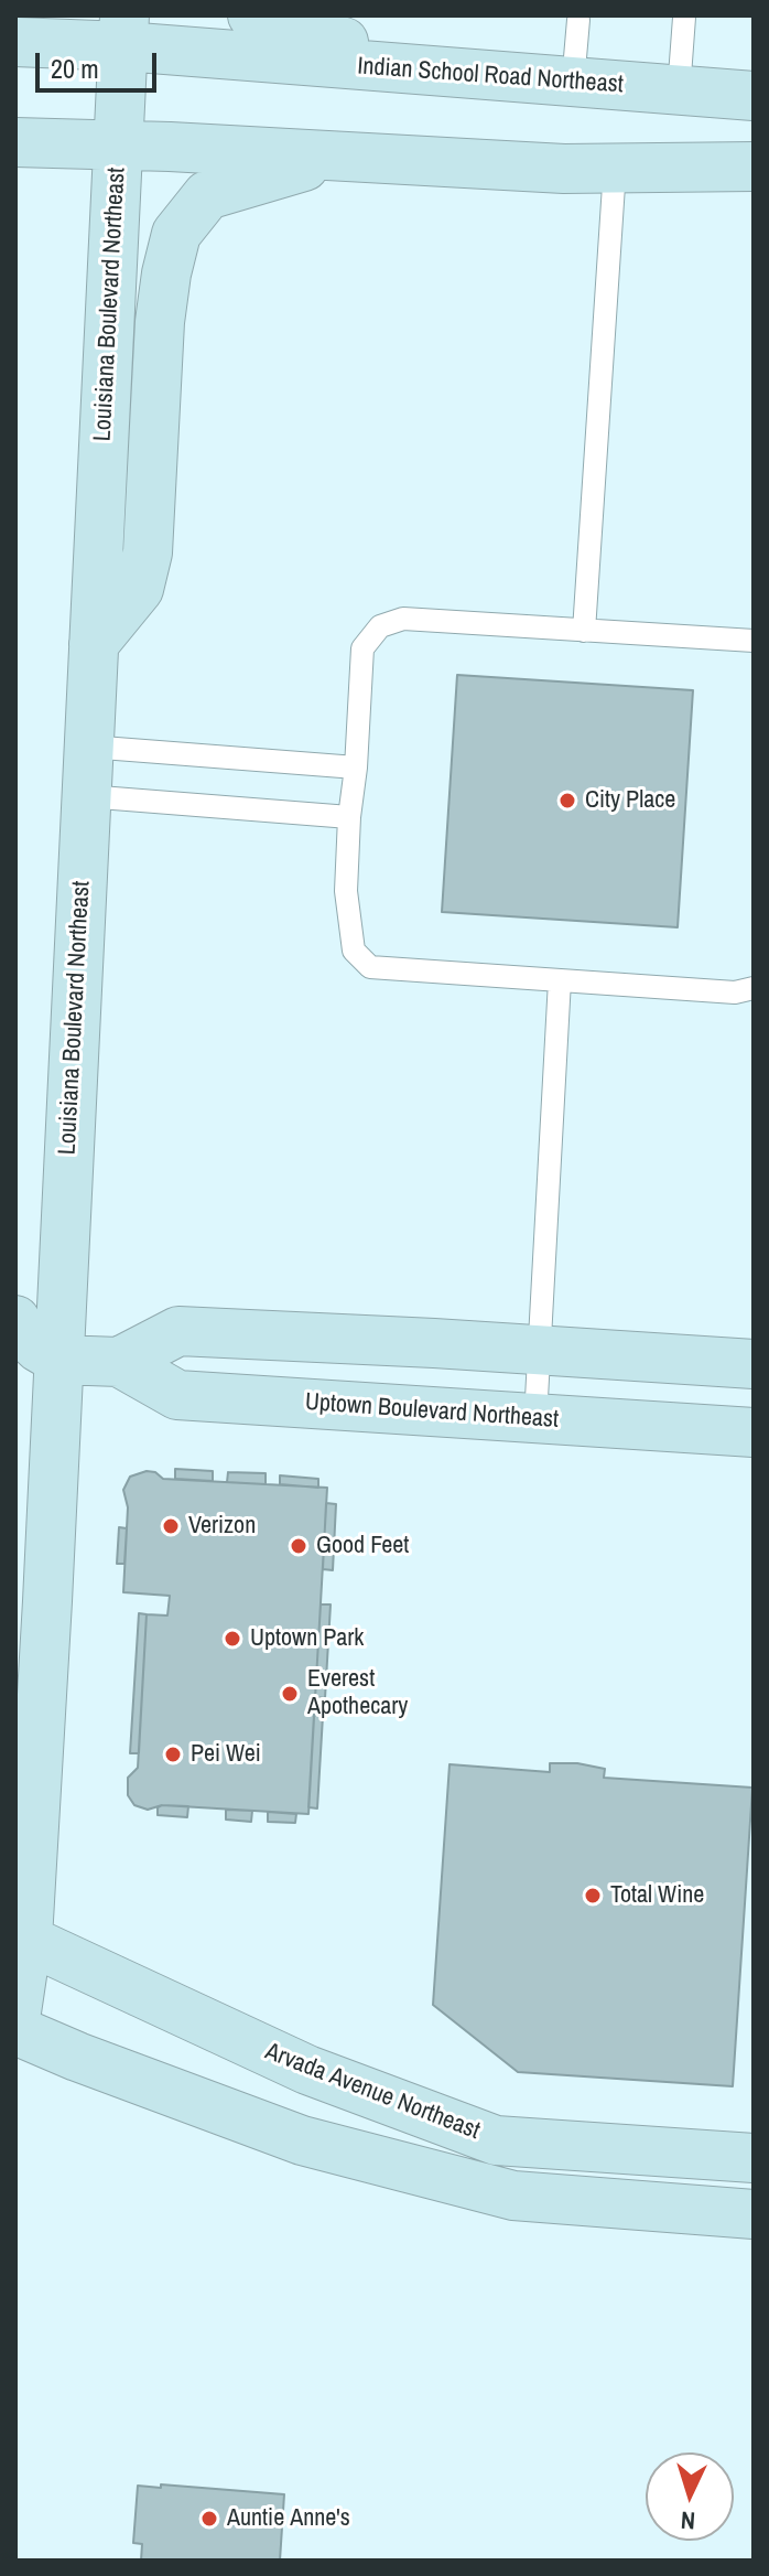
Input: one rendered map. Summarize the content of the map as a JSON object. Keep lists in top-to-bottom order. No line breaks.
{"streets":{"street":["Indian School Road Northeast","Louisiana Boulevard Northeast","Uptown Boulevard Northeast","Arvada Avenue Northeast"]},"crossings":[["Indian School Road Northeast","Louisiana Boulevard Northeast"],["Louisiana Boulevard Northeast","Uptown Boulevard Northeast"],["Louisiana Boulevard Northeast","Arvada Avenue Northeast"]],"places":["City Place","Verizon","Good Feet","Uptown Park","Everest Apothecary","Pei Wei","Total Wine","Auntie Anne's"],"scale_bar":"20 m","north":"bottom"}
